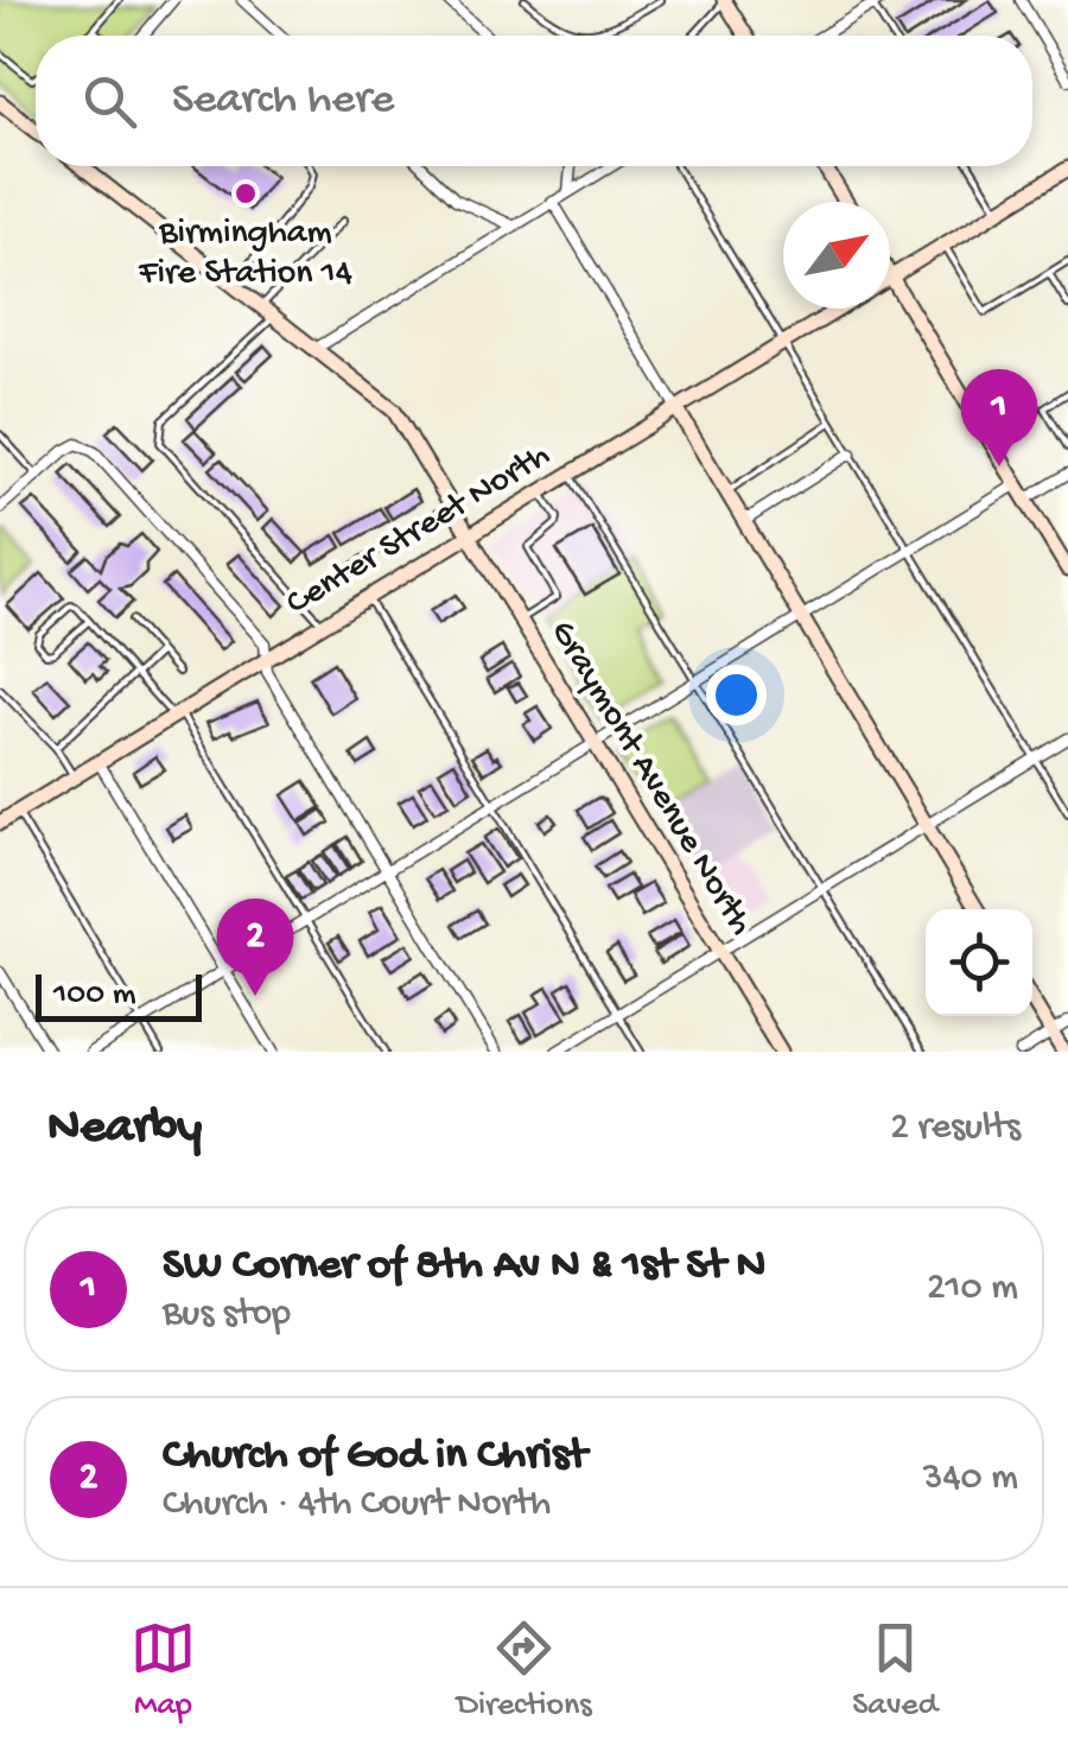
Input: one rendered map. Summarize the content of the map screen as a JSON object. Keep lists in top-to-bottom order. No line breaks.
{"streets":{"street":["Center Street North","Graymont Avenue North"]},"crossings":[["Center Street North","Graymont Avenue North"]],"places":["Birmingham Fire Station 14"],"scale_bar":"100 m","north":"top right","page":{"search":"Search here","pins":["1","2"],"scale":"100 m","heading":["Nearby","2 results"],"list":[{"mark":"1","name":"SW Corner of 8th Av N & 1st St N","note":"Bus stop","value":"210 m"},{"mark":"2","name":"Church of God in Christ","note":"Church · 4th Court North","value":"340 m"}],"nav":["Map","Directions","Saved"]}}
